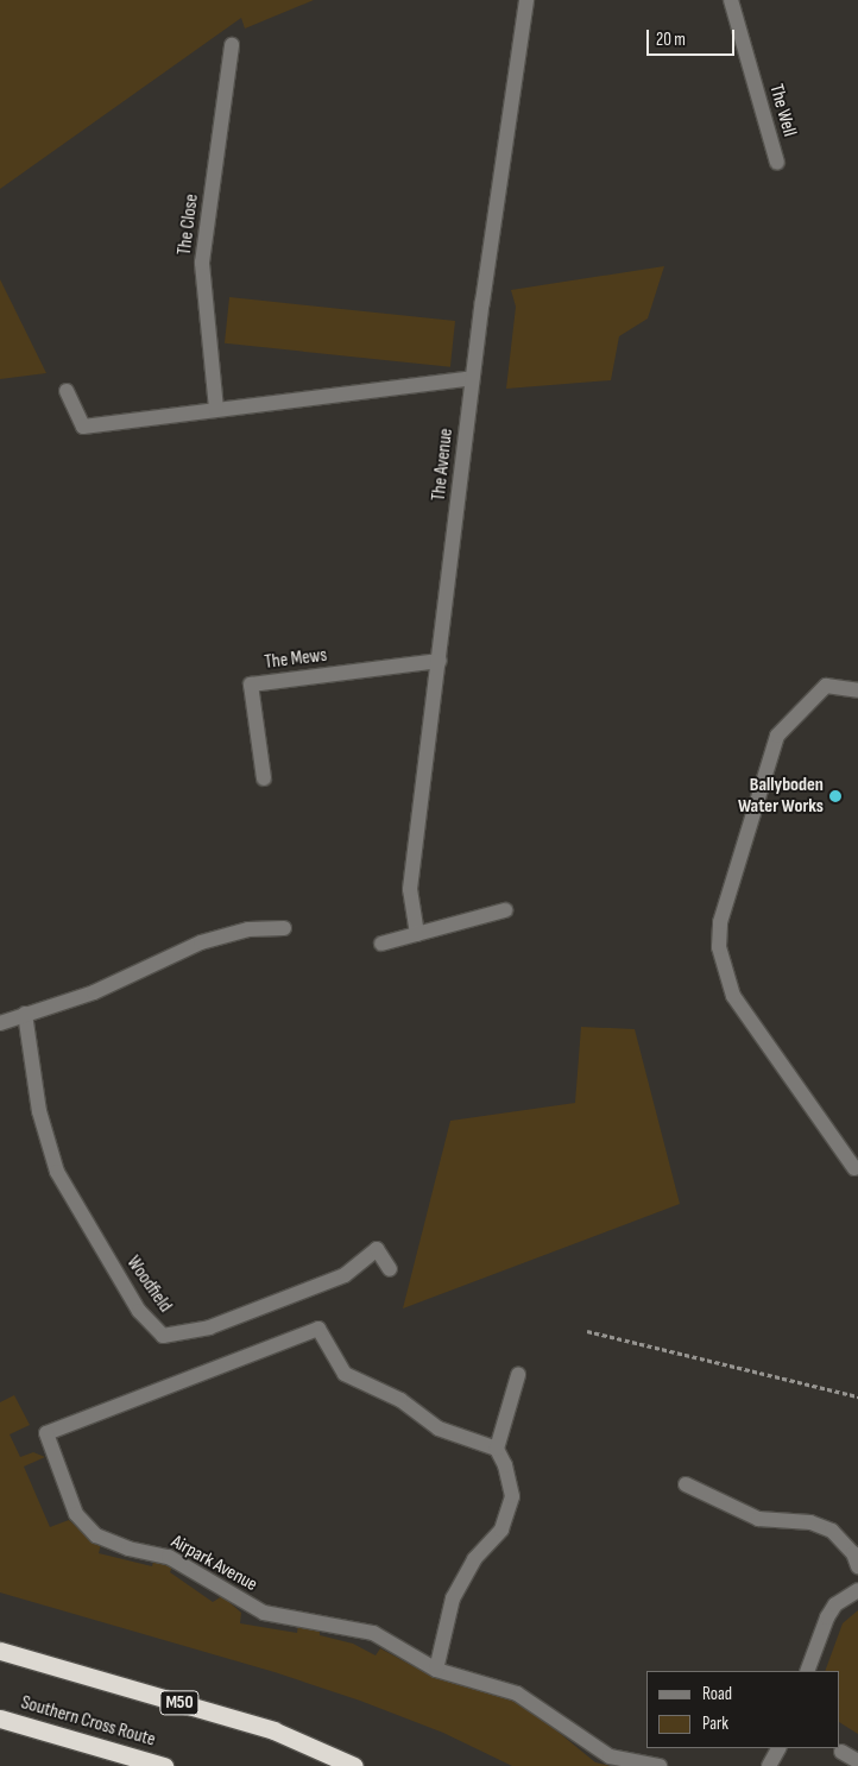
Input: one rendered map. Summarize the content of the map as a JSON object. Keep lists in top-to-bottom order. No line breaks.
{"streets":{"highway":["M50","Southern Cross Route"],"street":["The Well","The Close","The Avenue","The Mews","Woodfield","Airpark Avenue"]},"crossings":[["The Avenue","The Mews"]],"places":["Ballyboden Water Works"],"legend":["Road","Park"],"scale_bar":"20 m"}
